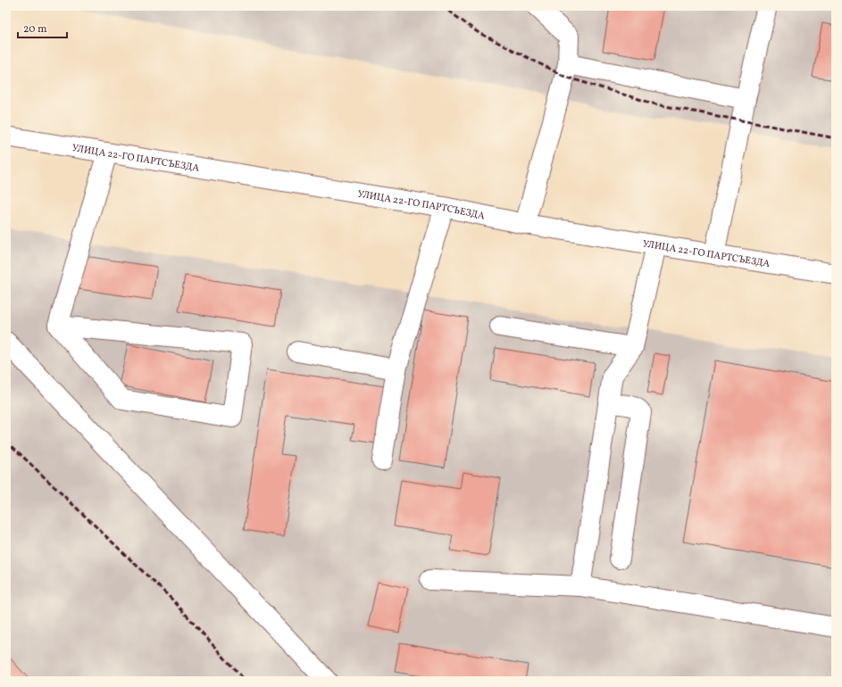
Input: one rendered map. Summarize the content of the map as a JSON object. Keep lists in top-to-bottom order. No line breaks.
{"streets":{"street":["УЛИЦА 22-ГО ПАРТСЪЕЗДА"]},"scale_bar":"20 m"}
